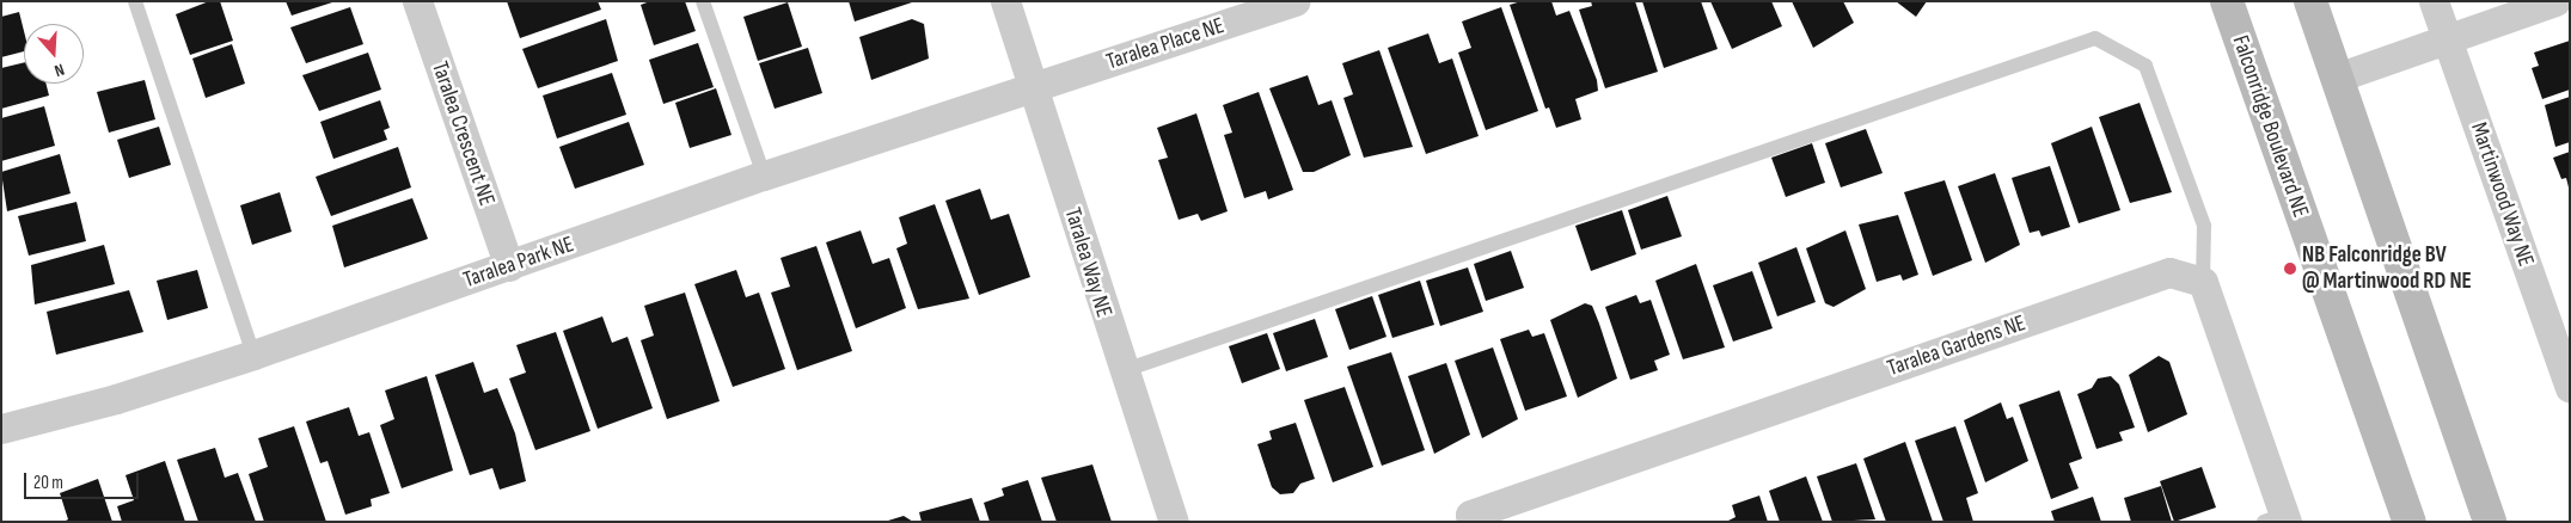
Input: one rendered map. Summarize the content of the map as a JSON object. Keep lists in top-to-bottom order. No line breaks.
{"streets":{"main road":["Falconridge Boulevard NE"],"street":["Taralea Place NE","Taralea Crescent NE","Martinwood Way NE","Taralea Park NE","Taralea Way NE","Taralea Gardens NE"]},"crossings":[["Taralea Place NE","Taralea Park NE"],["Taralea Place NE","Taralea Way NE"],["Taralea Crescent NE","Taralea Park NE"],["Taralea Park NE","Taralea Way NE"]],"places":["NB Falconridge BV @ Martinwood RD NE"],"scale_bar":"20 m","north":"bottom"}
